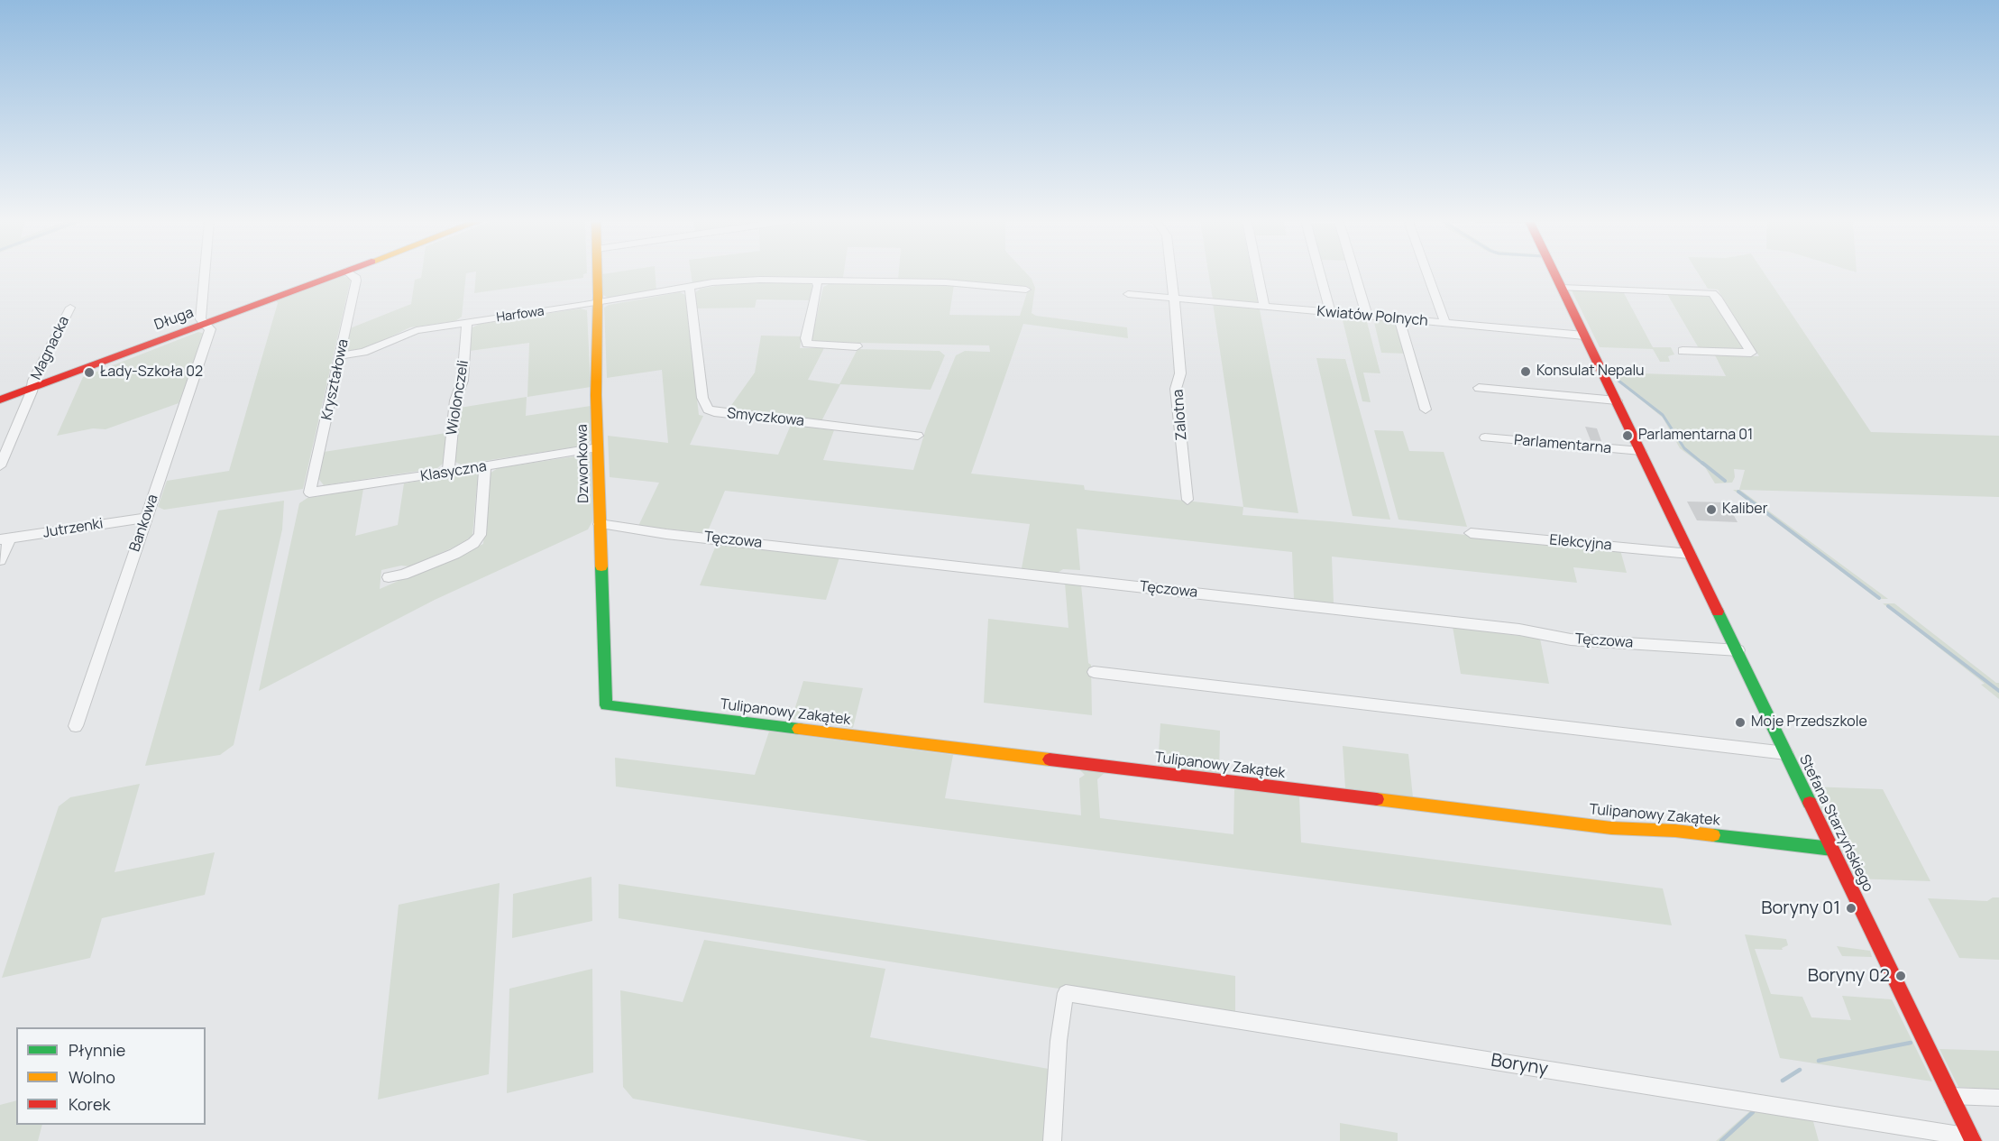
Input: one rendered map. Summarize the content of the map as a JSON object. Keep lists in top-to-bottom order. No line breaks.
{"streets":{"street":["Harfowa","Kwiatów Polnych","Długa","Magnacka","Kryształowa","Wiolonczeli","Zalotna","Smyczkowa","Parlamentarna","Dzwonkowa","Klasyczna","Bankowa","Jutrzenki","Tęczowa","Elekcyjna","Tulipanowy Zakątek","Stefana Starzyńskiego","Boryny"]},"crossings":[["Harfowa","Kryształowa"],["Harfowa","Wiolonczeli"],["Harfowa","Smyczkowa"],["Harfowa","Dzwonkowa"],["Kwiatów Polnych","Zalotna"],["Kwiatów Polnych","Stefana Starzyńskiego"],["Długa","Magnacka"],["Długa","Bankowa"],["Kryształowa","Klasyczna"],["Wiolonczeli","Klasyczna"],["Parlamentarna","Stefana Starzyńskiego"],["Dzwonkowa","Klasyczna"],["Dzwonkowa","Tęczowa"],["Dzwonkowa","Tulipanowy Zakątek"],["Bankowa","Jutrzenki"],["Tęczowa","Stefana Starzyńskiego"],["Elekcyjna","Stefana Starzyńskiego"],["Tulipanowy Zakątek","Stefana Starzyńskiego"],["Stefana Starzyńskiego","Boryny"]],"places":["Konsulat Nepalu","Łady-Szkoła 02","Parlamentarna 01","Kaliber","Moje Przedszkole","Boryny 01","Boryny 02"],"legend":["Płynnie","Wolno","Korek"]}
